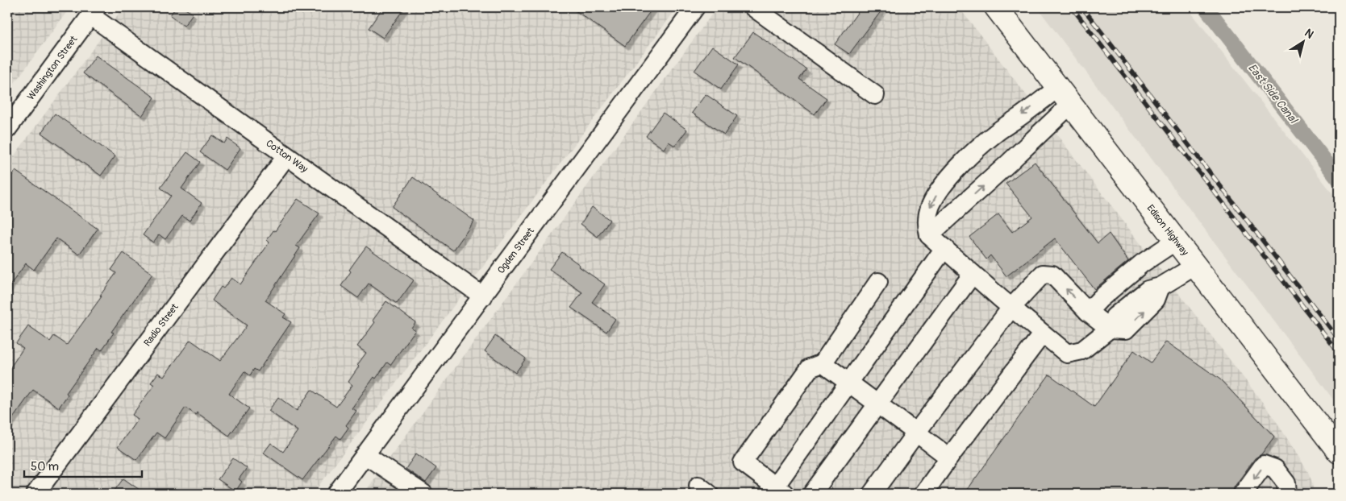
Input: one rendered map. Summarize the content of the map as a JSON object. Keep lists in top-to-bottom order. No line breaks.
{"streets":{"main road":["Edison Highway"],"street":["Washington Street","Cotton Way","Ogden Street","Radio Street"]},"crossings":[["Washington Street","Cotton Way"],["Cotton Way","Ogden Street"],["Cotton Way","Radio Street"]],"water":["East Side Canal"],"scale_bar":"50 m","north":"top right"}
